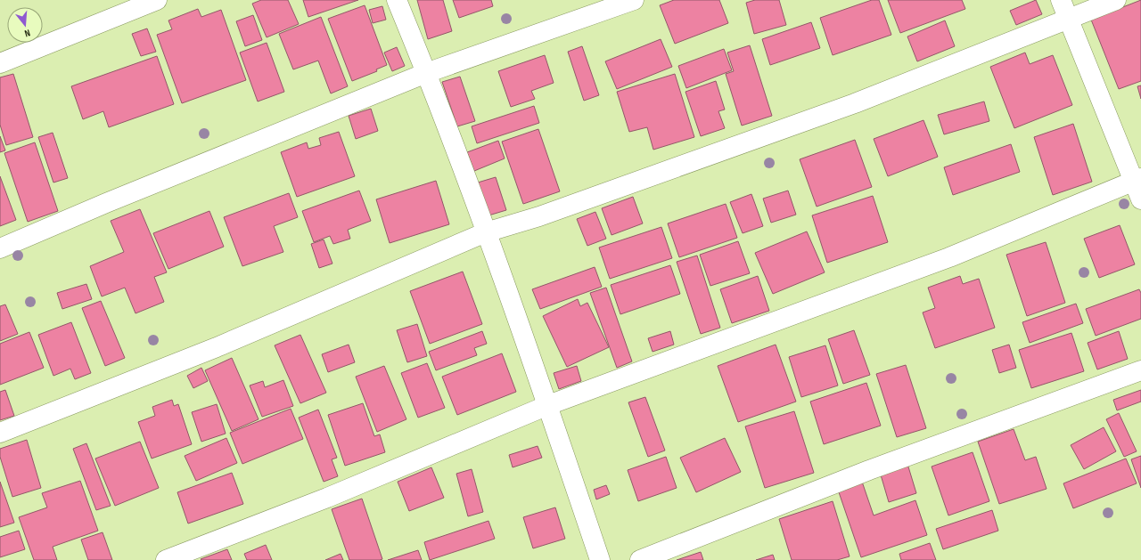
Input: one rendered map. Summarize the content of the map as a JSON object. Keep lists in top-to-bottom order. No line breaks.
{"north":"bottom"}
